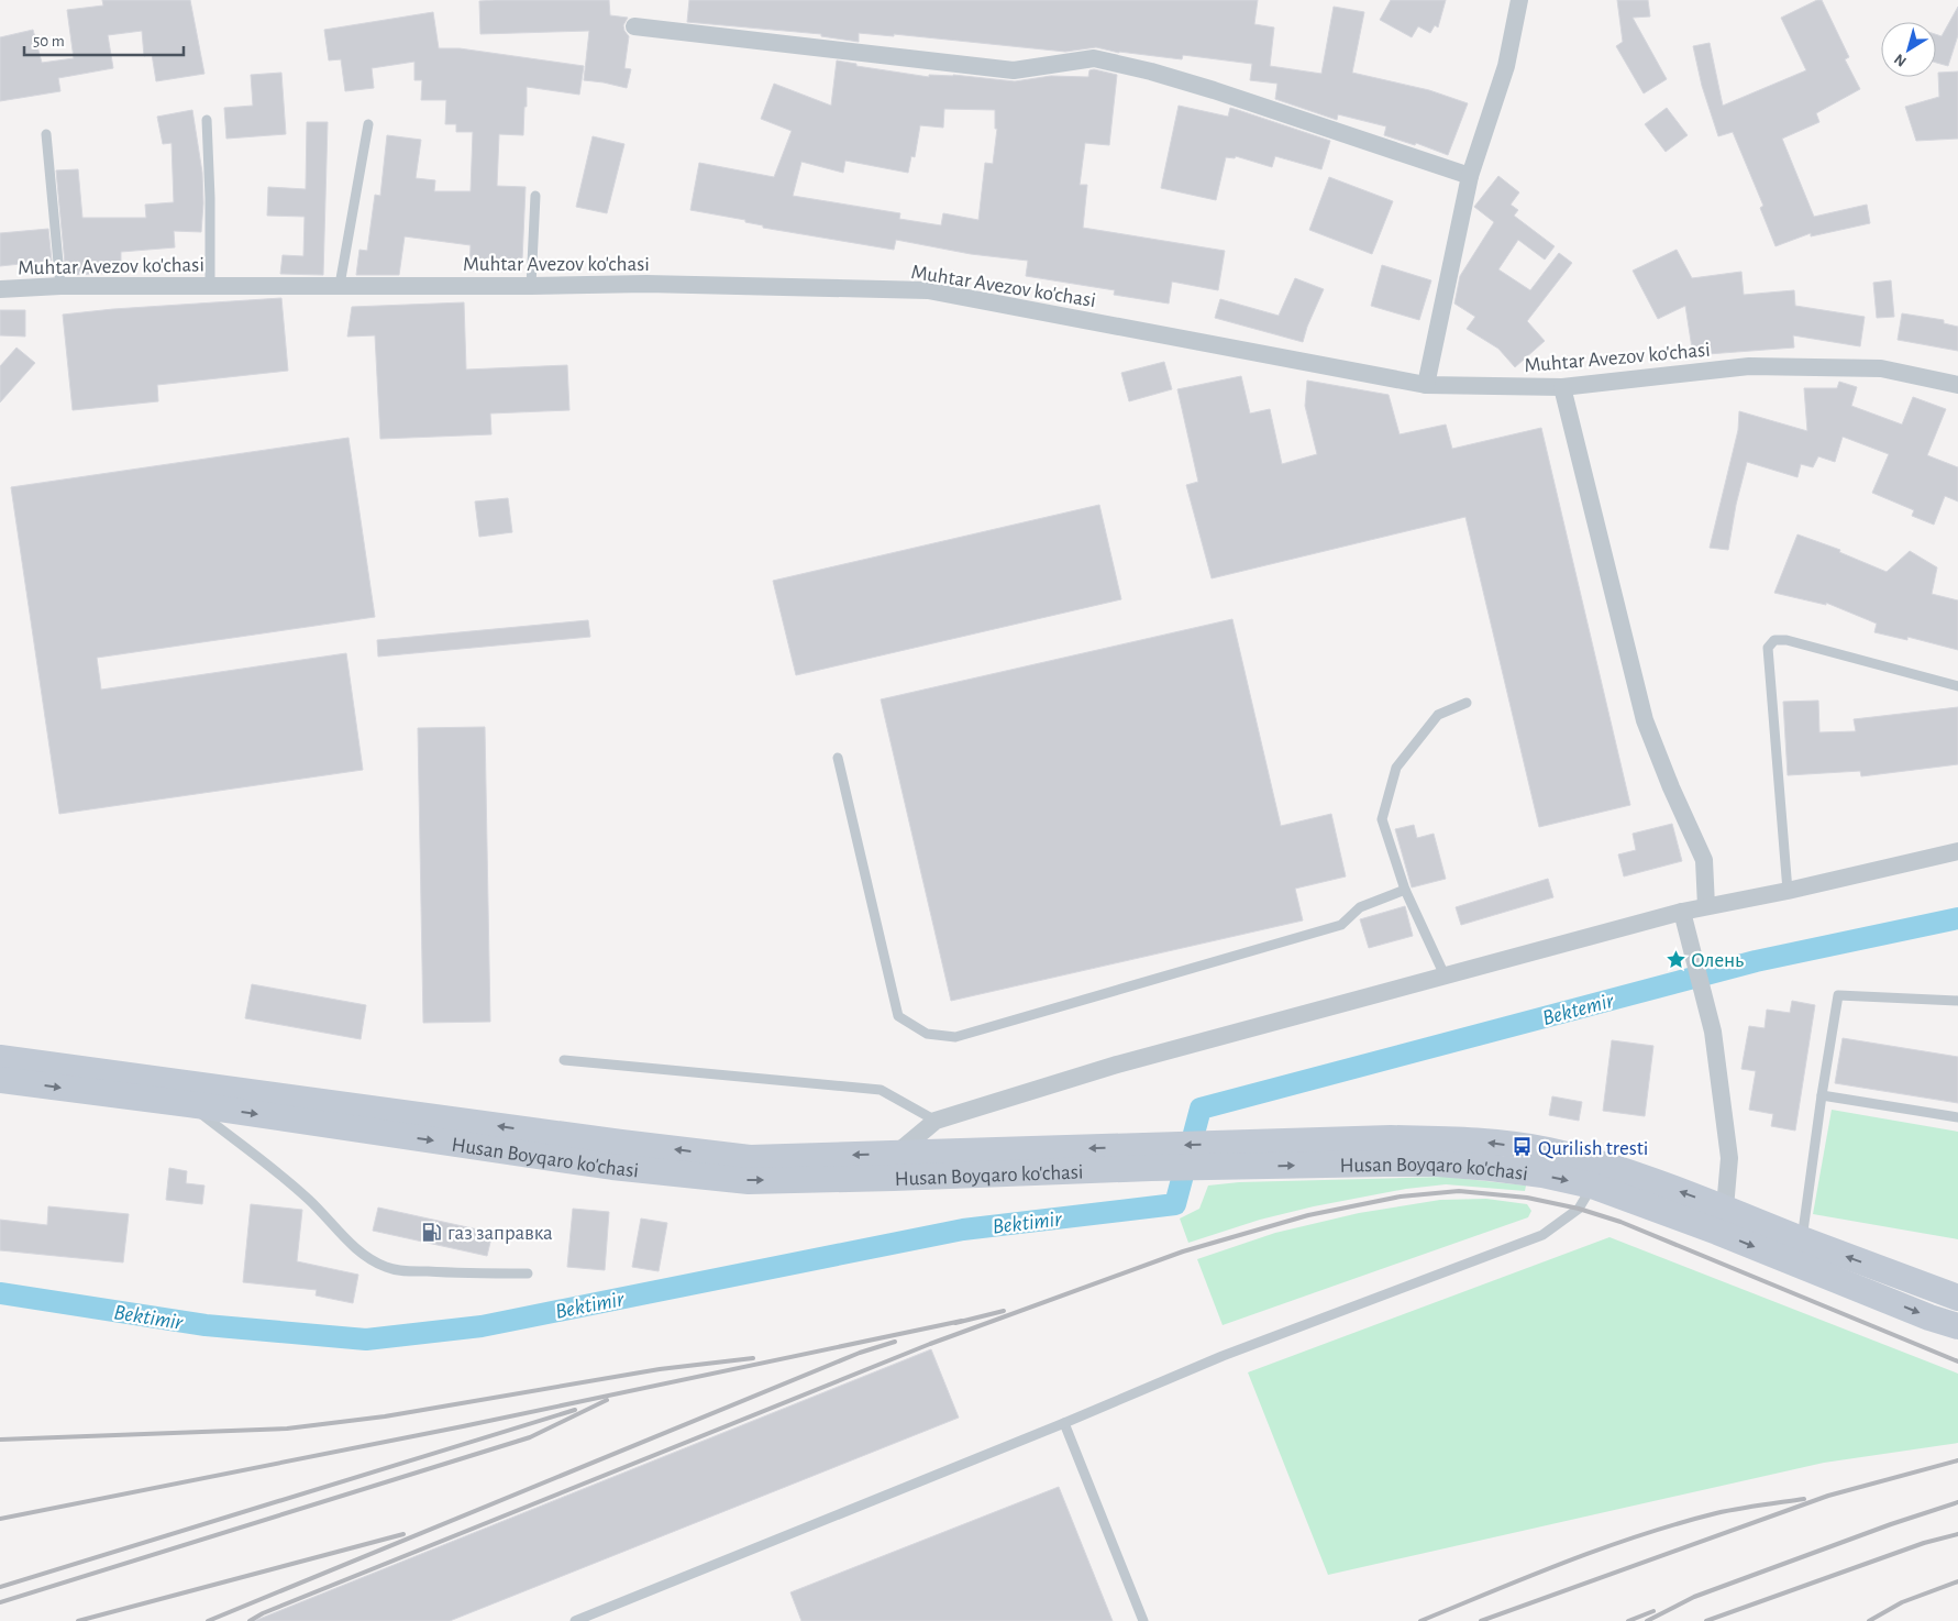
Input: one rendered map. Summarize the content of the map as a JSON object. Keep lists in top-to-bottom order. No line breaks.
{"streets":{"main road":["Husan Boyqaro ko'chasi"],"street":["Muhtar Avezov ko'chasi"]},"water":["Bektemir","Bektimir"],"places":{"place":["Олень"],"bus stop":["Qurilish tresti"],"fuel station":["газ заправка"]},"scale_bar":"50 m","north":"bottom left"}
